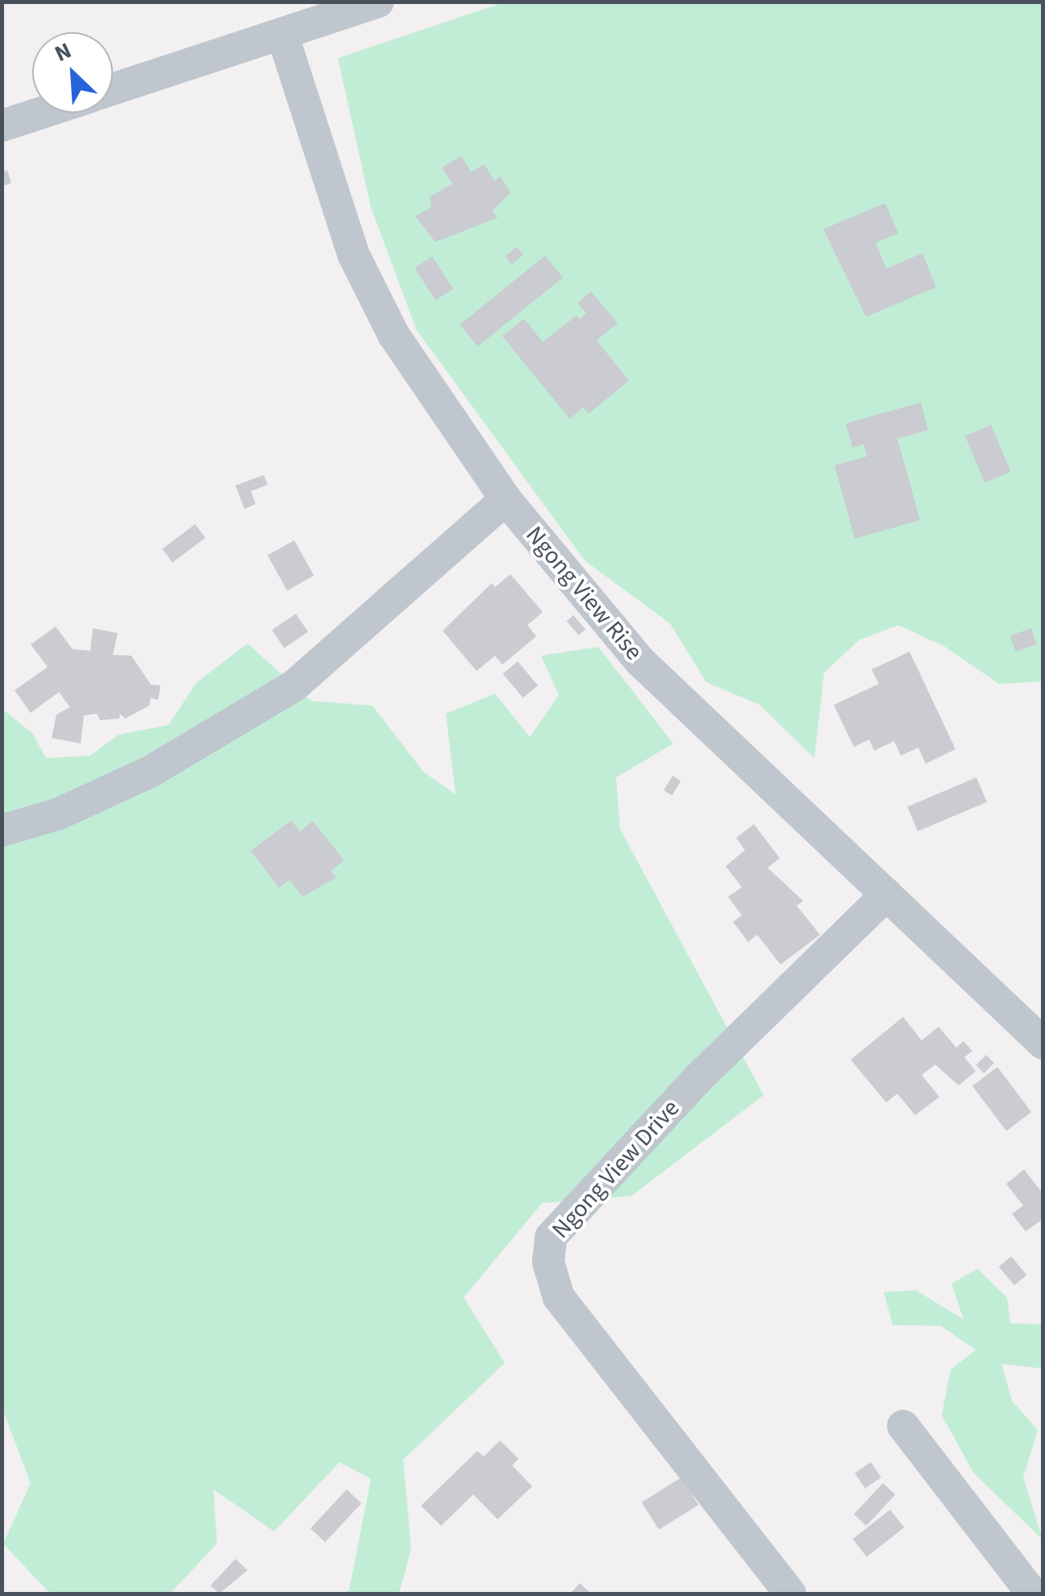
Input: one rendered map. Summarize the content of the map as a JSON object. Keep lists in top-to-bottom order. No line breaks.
{"streets":{"street":["Ngong View Rise","Ngong View Drive"]},"crossings":[["Ngong View Rise","Ngong View Drive"]],"north":"top left"}
